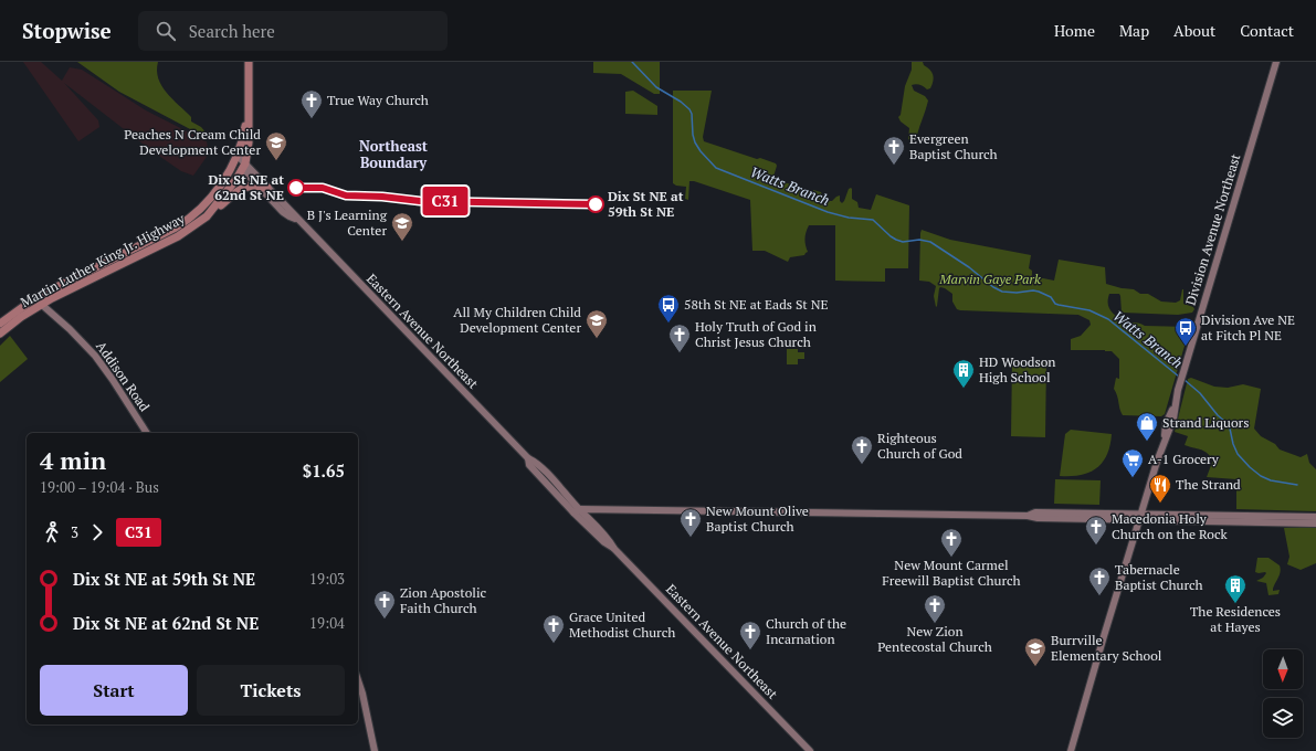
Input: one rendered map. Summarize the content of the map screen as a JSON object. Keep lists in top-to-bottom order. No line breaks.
{"streets":{"main road":["Division Avenue Northeast","Martin Luther King Jr. Highway","Eastern Avenue Northeast","Addison Road"]},"crossings":[["Martin Luther King Jr. Highway","Eastern Avenue Northeast"],["Martin Luther King Jr. Highway","Addison Road"]],"districts":["Northeast Boundary"],"water":["Watts Branch"],"parks":["Marvin Gaye Park"],"places":{"church":["True Way Church","Evergreen Baptist Church","Holy Truth of God in Christ Jesus Church","Righteous Church of God","New Mount Olive Baptist Church","Macedonia Holy Church on the Rock","New Mount Carmel Freewill Baptist Church","Tabernacle Baptist Church","Zion Apostolic Faith Church","New Zion Pentecostal Church","Grace United Methodist Church","Church of the Incarnation"],"school or university":["Peaches N Cream Child Development Center","B J's Learning Center","All My Children Child Development Center","Burrville Elementary School"],"other":["Dix St NE at 62nd St NE","Dix St NE at 59th St NE"],"bus stop":["58th St NE at Eads St NE","Division Ave NE at Fitch Pl NE"],"building":["HD Woodson High School","The Residences at Hayes"],"shop":["Strand Liquors"],"supermarket":["A-1 Grocery"],"restaurant":["The Strand"]},"lines":["bus line C31"],"north":"bottom","page":{"header":"Stopwise","search":"Search here","nav":["Home","Map","About","Contact"],"on_map":"C31","heading":["4 min","19:00 – 19:04 · Bus","$1.65"],"legs":["3","C31"],"list":[{"name":"Dix St NE at 59th St NE","value":"19:03"},{"name":"Dix St NE at 62nd St NE","value":"19:04"}],"buttons":["Start","Tickets"]}}
